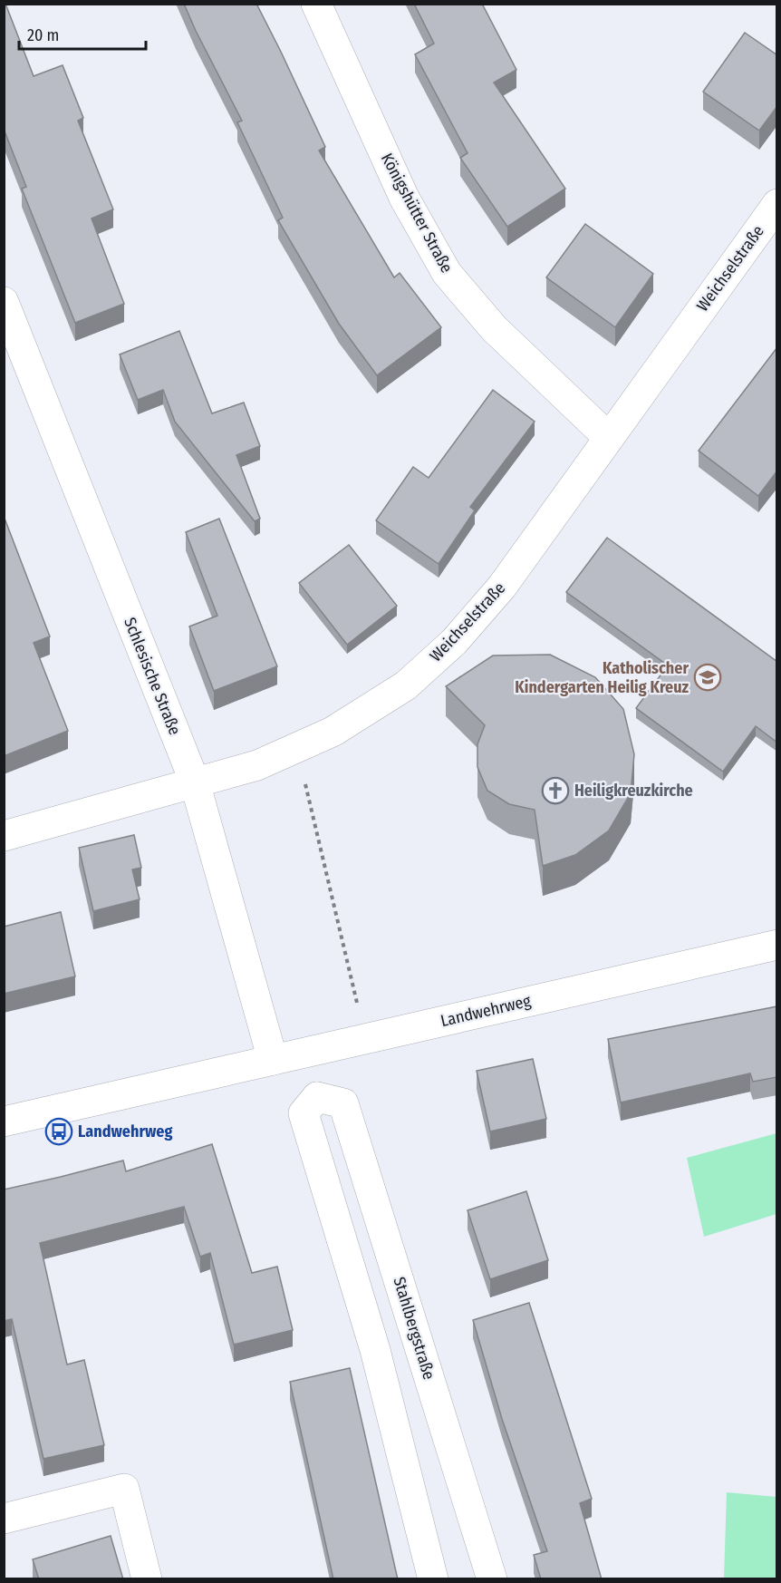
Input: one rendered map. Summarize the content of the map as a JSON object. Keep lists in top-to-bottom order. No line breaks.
{"streets":{"street":["Königshütter Straße","Weichselstraße","Schlesische Straße","Landwehrweg","Stahlbergstraße"]},"crossings":[["Königshütter Straße","Weichselstraße"],["Weichselstraße","Schlesische Straße"],["Schlesische Straße","Landwehrweg"]],"places":{"school or university":["Katholischer Kindergarten Heilig Kreuz"],"church":["Heiligkreuzkirche"],"bus stop":["Landwehrweg"]},"scale_bar":"20 m"}
